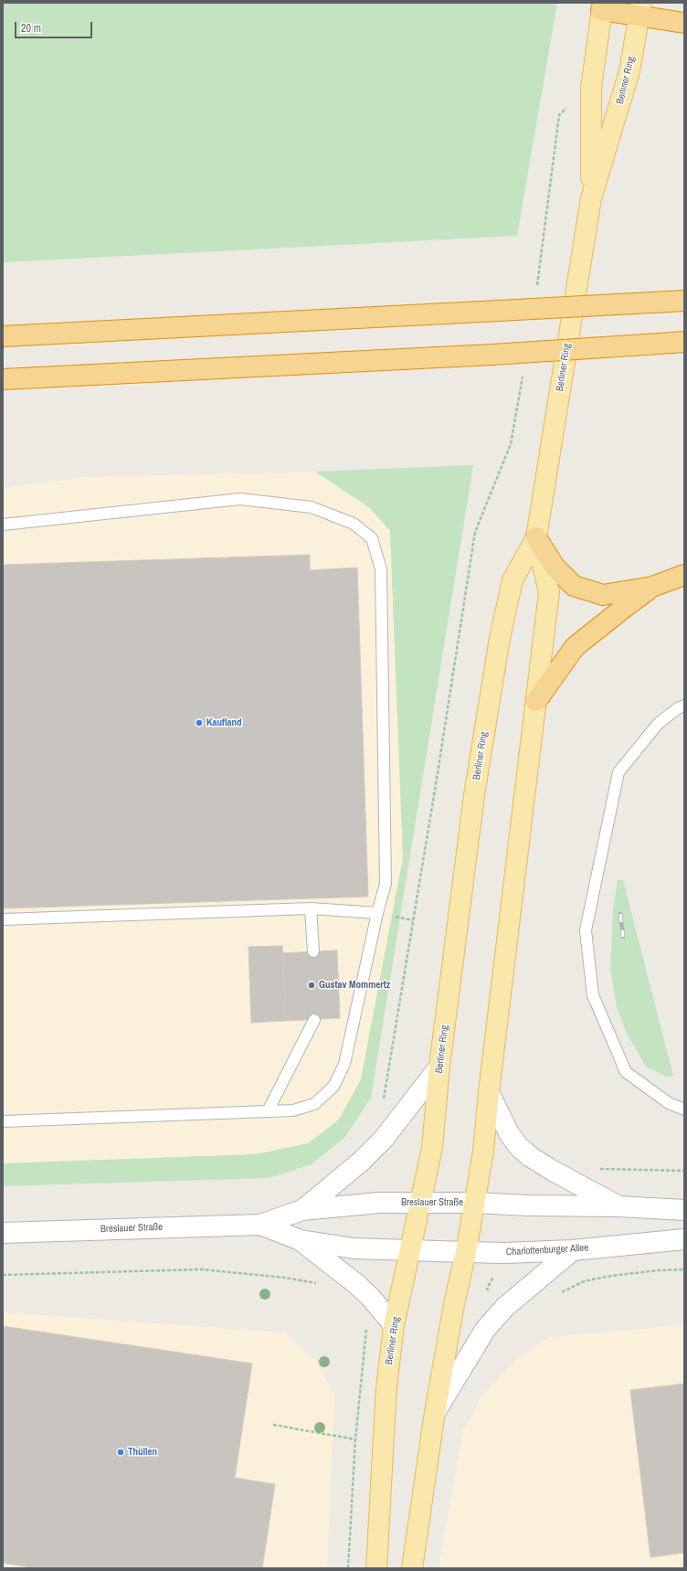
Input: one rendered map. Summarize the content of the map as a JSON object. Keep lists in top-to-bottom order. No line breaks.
{"streets":{"main road":["Berliner Ring","Breslauer Straße","Charlottenburger Allee"]},"crossings":[["Berliner Ring","Breslauer Straße"],["Berliner Ring","Charlottenburger Allee"],["Breslauer Straße","Charlottenburger Allee"]],"places":["Kaufland","Gustav Mommertz","Thüllen"],"scale_bar":"20 m"}
